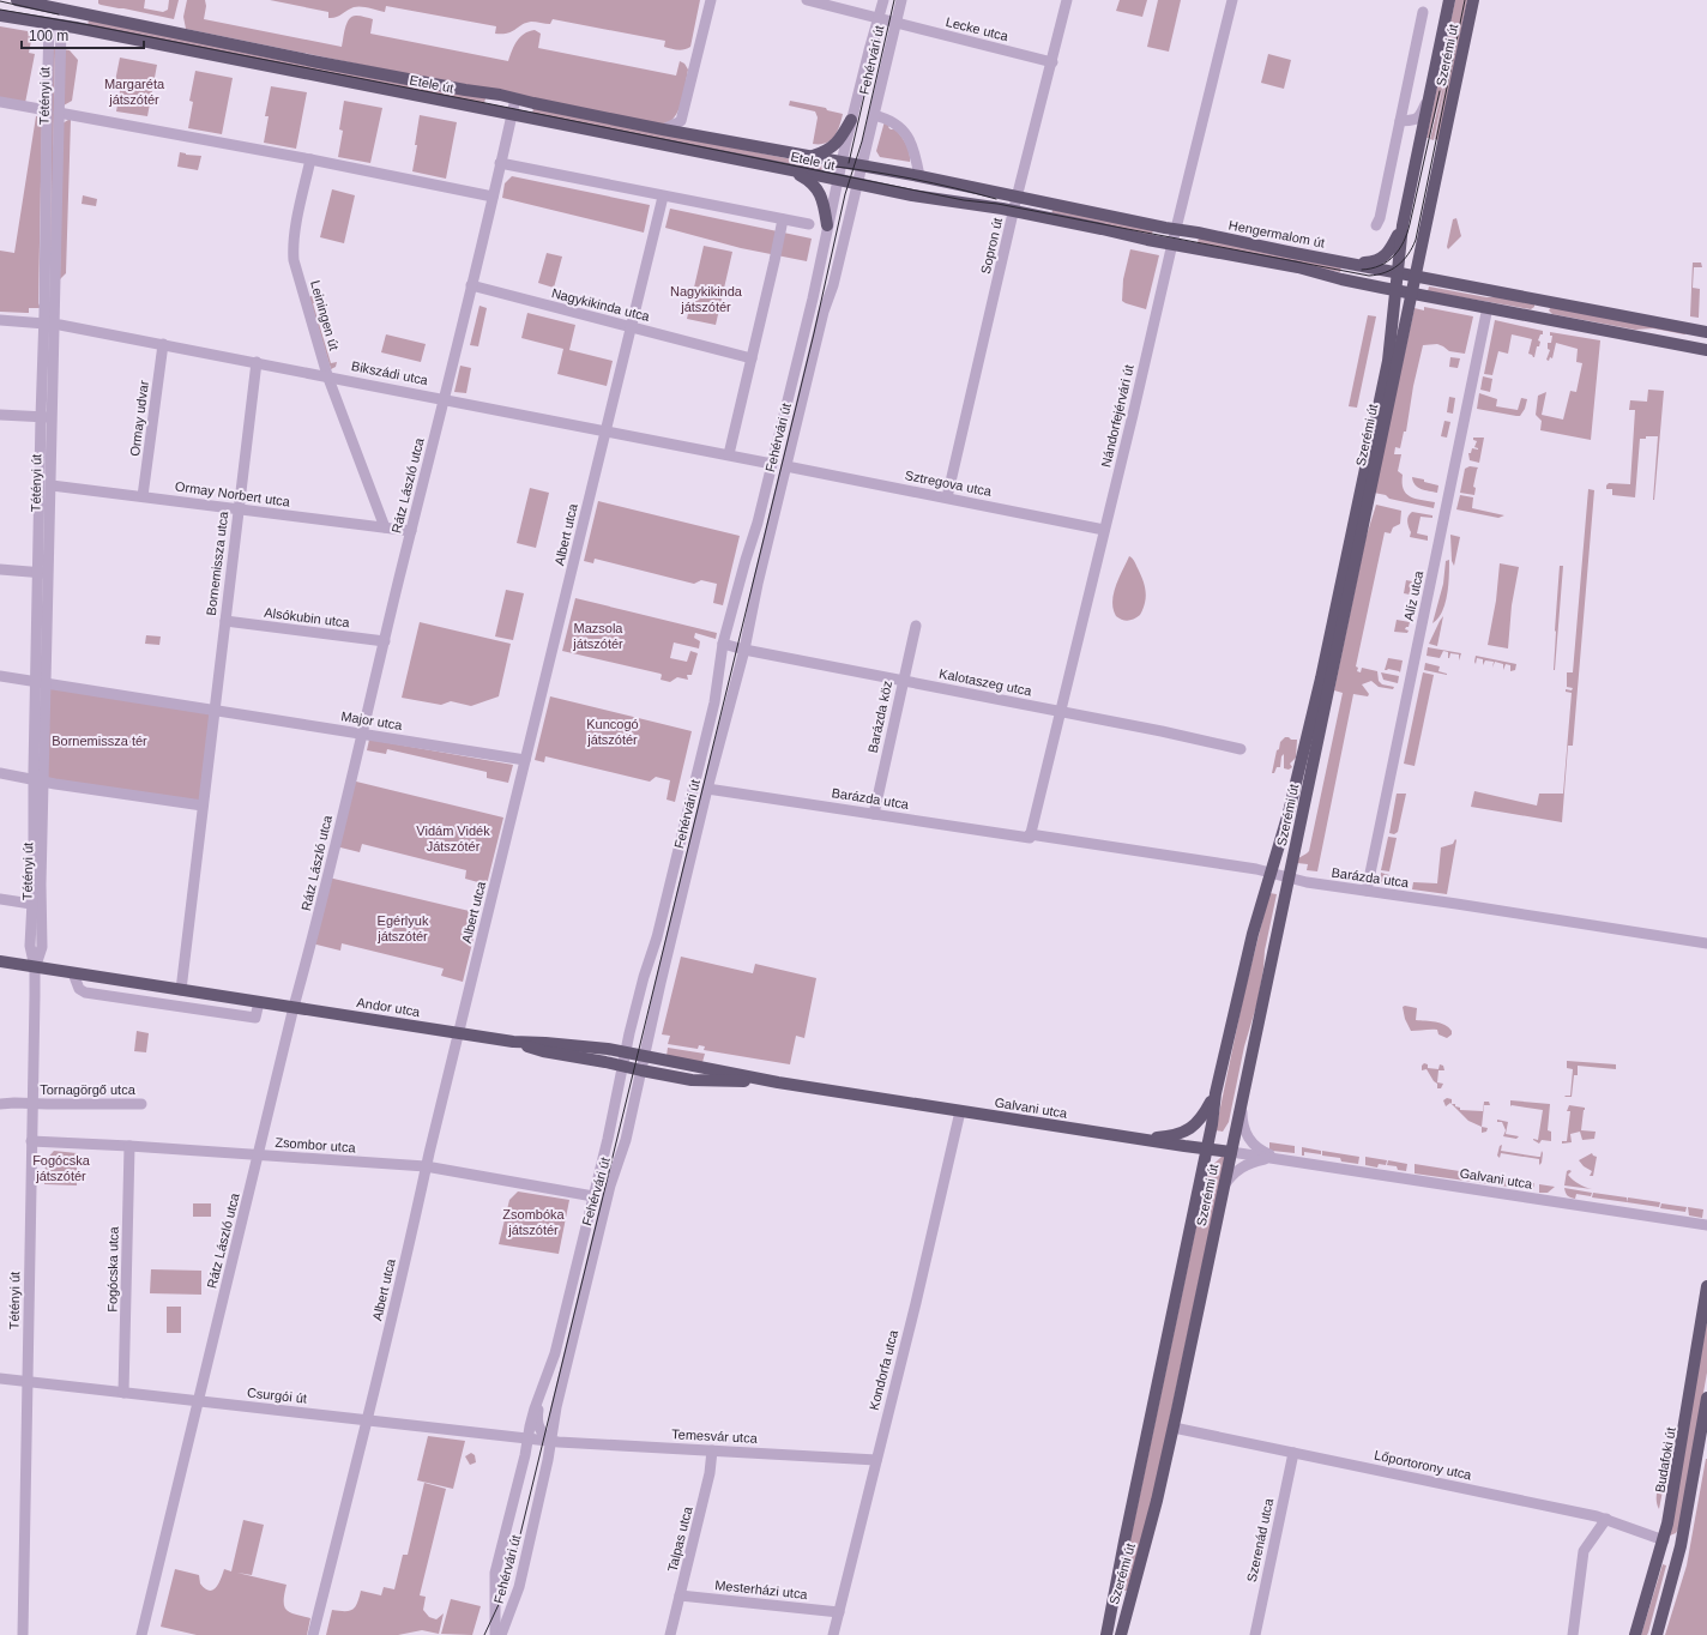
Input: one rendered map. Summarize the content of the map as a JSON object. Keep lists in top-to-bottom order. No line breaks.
{"streets":{"main road":["Szerémi út","Etele út","Tétényi út","Hengermalom út","Andor utca","Galvani utca","Budafoki út"],"street":["Lecke utca","Fehérvári út","Sopron út","Nagykikinda utca","Leiningen út","Bikszádi utca","Nándorfejérvári út","Ormay udvar","Sztregova utca","Rátz László utca","Ormay Norbert utca","Albert utca","Bornemissza utca","Alíz utca","Alsókubin utca","Kalotaszeg utca","Barázda köz","Major utca","Barázda utca","Tornagörgő utca","Zsombor utca","Fogócska utca","Kondorfa utca","Csurgói út","Temesvár utca","Lőportorony utca","Talpas utca","Szerenád utca","Mesterházi utca"]},"crossings":[["Lecke utca","Fehérvári út"],["Lecke utca","Sopron út"],["Szerémi út","Hengermalom út"],["Szerémi út","Barázda utca"],["Szerémi út","Galvani utca"],["Szerémi út","Lőportorony utca"],["Fehérvári út","Etele út"],["Fehérvári út","Hengermalom út"],["Fehérvári út","Bikszádi utca"],["Fehérvári út","Sztregova utca"],["Fehérvári út","Kalotaszeg utca"],["Fehérvári út","Barázda utca"],["Fehérvári út","Andor utca"],["Fehérvári út","Galvani utca"],["Fehérvári út","Zsombor utca"],["Fehérvári út","Csurgói út"],["Fehérvári út","Temesvár utca"],["Etele út","Tétényi út"],["Etele út","Hengermalom út"],["Etele út","Rátz László utca"],["Tétényi út","Bikszádi utca"],["Tétényi út","Ormay Norbert utca"],["Tétényi út","Andor utca"],["Tétényi út","Tornagörgő utca"],["Tétényi út","Zsombor utca"],["Tétényi út","Csurgói út"],["Hengermalom út","Sopron út"],["Hengermalom út","Nándorfejérvári út"],["Sopron út","Sztregova utca"],["Nagykikinda utca","Rátz László utca"],["Nagykikinda utca","Albert utca"],["Leiningen út","Bikszádi utca"],["Leiningen út","Ormay Norbert utca"],["Bikszádi utca","Ormay udvar"],["Bikszádi utca","Rátz László utca"],["Bikszádi utca","Albert utca"],["Bikszádi utca","Bornemissza utca"],["Nándorfejérvári út","Sztregova utca"],["Nándorfejérvári út","Kalotaszeg utca"],["Nándorfejérvári út","Barázda utca"],["Ormay udvar","Ormay Norbert utca"],["Rátz László utca","Ormay Norbert utca"],["Rátz László utca","Alsókubin utca"],["Rátz László utca","Major utca"],["Rátz László utca","Andor utca"],["Rátz László utca","Zsombor utca"],["Rátz László utca","Csurgói út"],["Ormay Norbert utca","Bornemissza utca"],["Albert utca","Major utca"],["Albert utca","Andor utca"],["Albert utca","Zsombor utca"],["Albert utca","Csurgói út"],["Bornemissza utca","Alsókubin utca"],["Bornemissza utca","Major utca"],["Alíz utca","Barázda utca"],["Kalotaszeg utca","Barázda köz"],["Barázda köz","Barázda utca"],["Andor utca","Galvani utca"],["Galvani utca","Kondorfa utca"],["Zsombor utca","Fogócska utca"],["Fogócska utca","Csurgói út"],["Kondorfa utca","Temesvár utca"],["Kondorfa utca","Mesterházi utca"],["Csurgói út","Temesvár utca"],["Temesvár utca","Talpas utca"],["Budafoki út","Lőportorony utca"],["Lőportorony utca","Szerenád utca"],["Talpas utca","Mesterházi utca"]],"parks":["Margaréta játszótér","Nagykikinda játszótér","Mazsola játszótér","Kuncogó játszótér","Bornemissza tér","Vidám Vidék Játszótér","Egérlyuk játszótér","Fogócska játszótér","Zsombóka játszótér"],"scale_bar":"100 m"}
